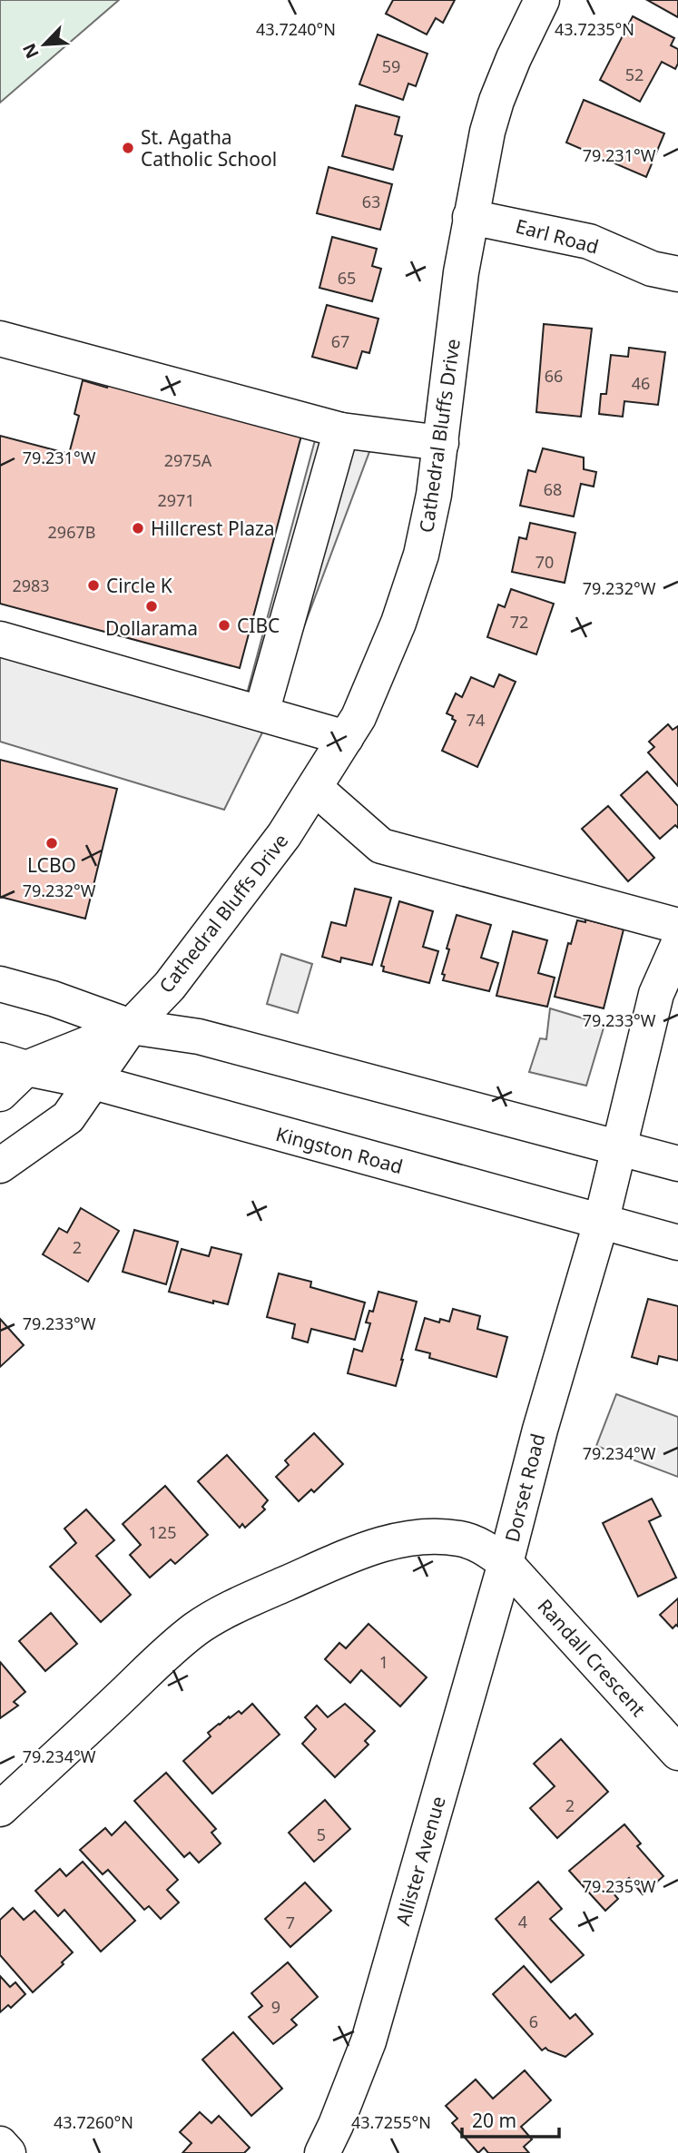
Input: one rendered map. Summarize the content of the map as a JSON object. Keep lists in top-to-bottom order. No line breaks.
{"streets":{"street":["Earl Road","Cathedral Bluffs Drive","Kingston Road","Dorset Road","Randall Crescent","Allister Avenue"]},"crossings":[["Earl Road","Cathedral Bluffs Drive"],["Kingston Road","Dorset Road"],["Dorset Road","Randall Crescent"],["Dorset Road","Allister Avenue"],["Randall Crescent","Allister Avenue"]],"places":["St. Agatha Catholic School","Hillcrest Plaza","Circle K","Dollarama","CIBC","LCBO"],"house_numbers":["59","52","63","65","67","66","46","2975A","68","2971","2967B","70","2983","72","74","2","125","1","2","5","4","7","9","6"],"scale_bar":"20 m","north":"bottom left","coordinates":["43.7240°N","43.7235°N","79.231°W","79.232°W","79.233°W","79.234°W","79.235°W","43.7260°N","43.7255°N"]}
